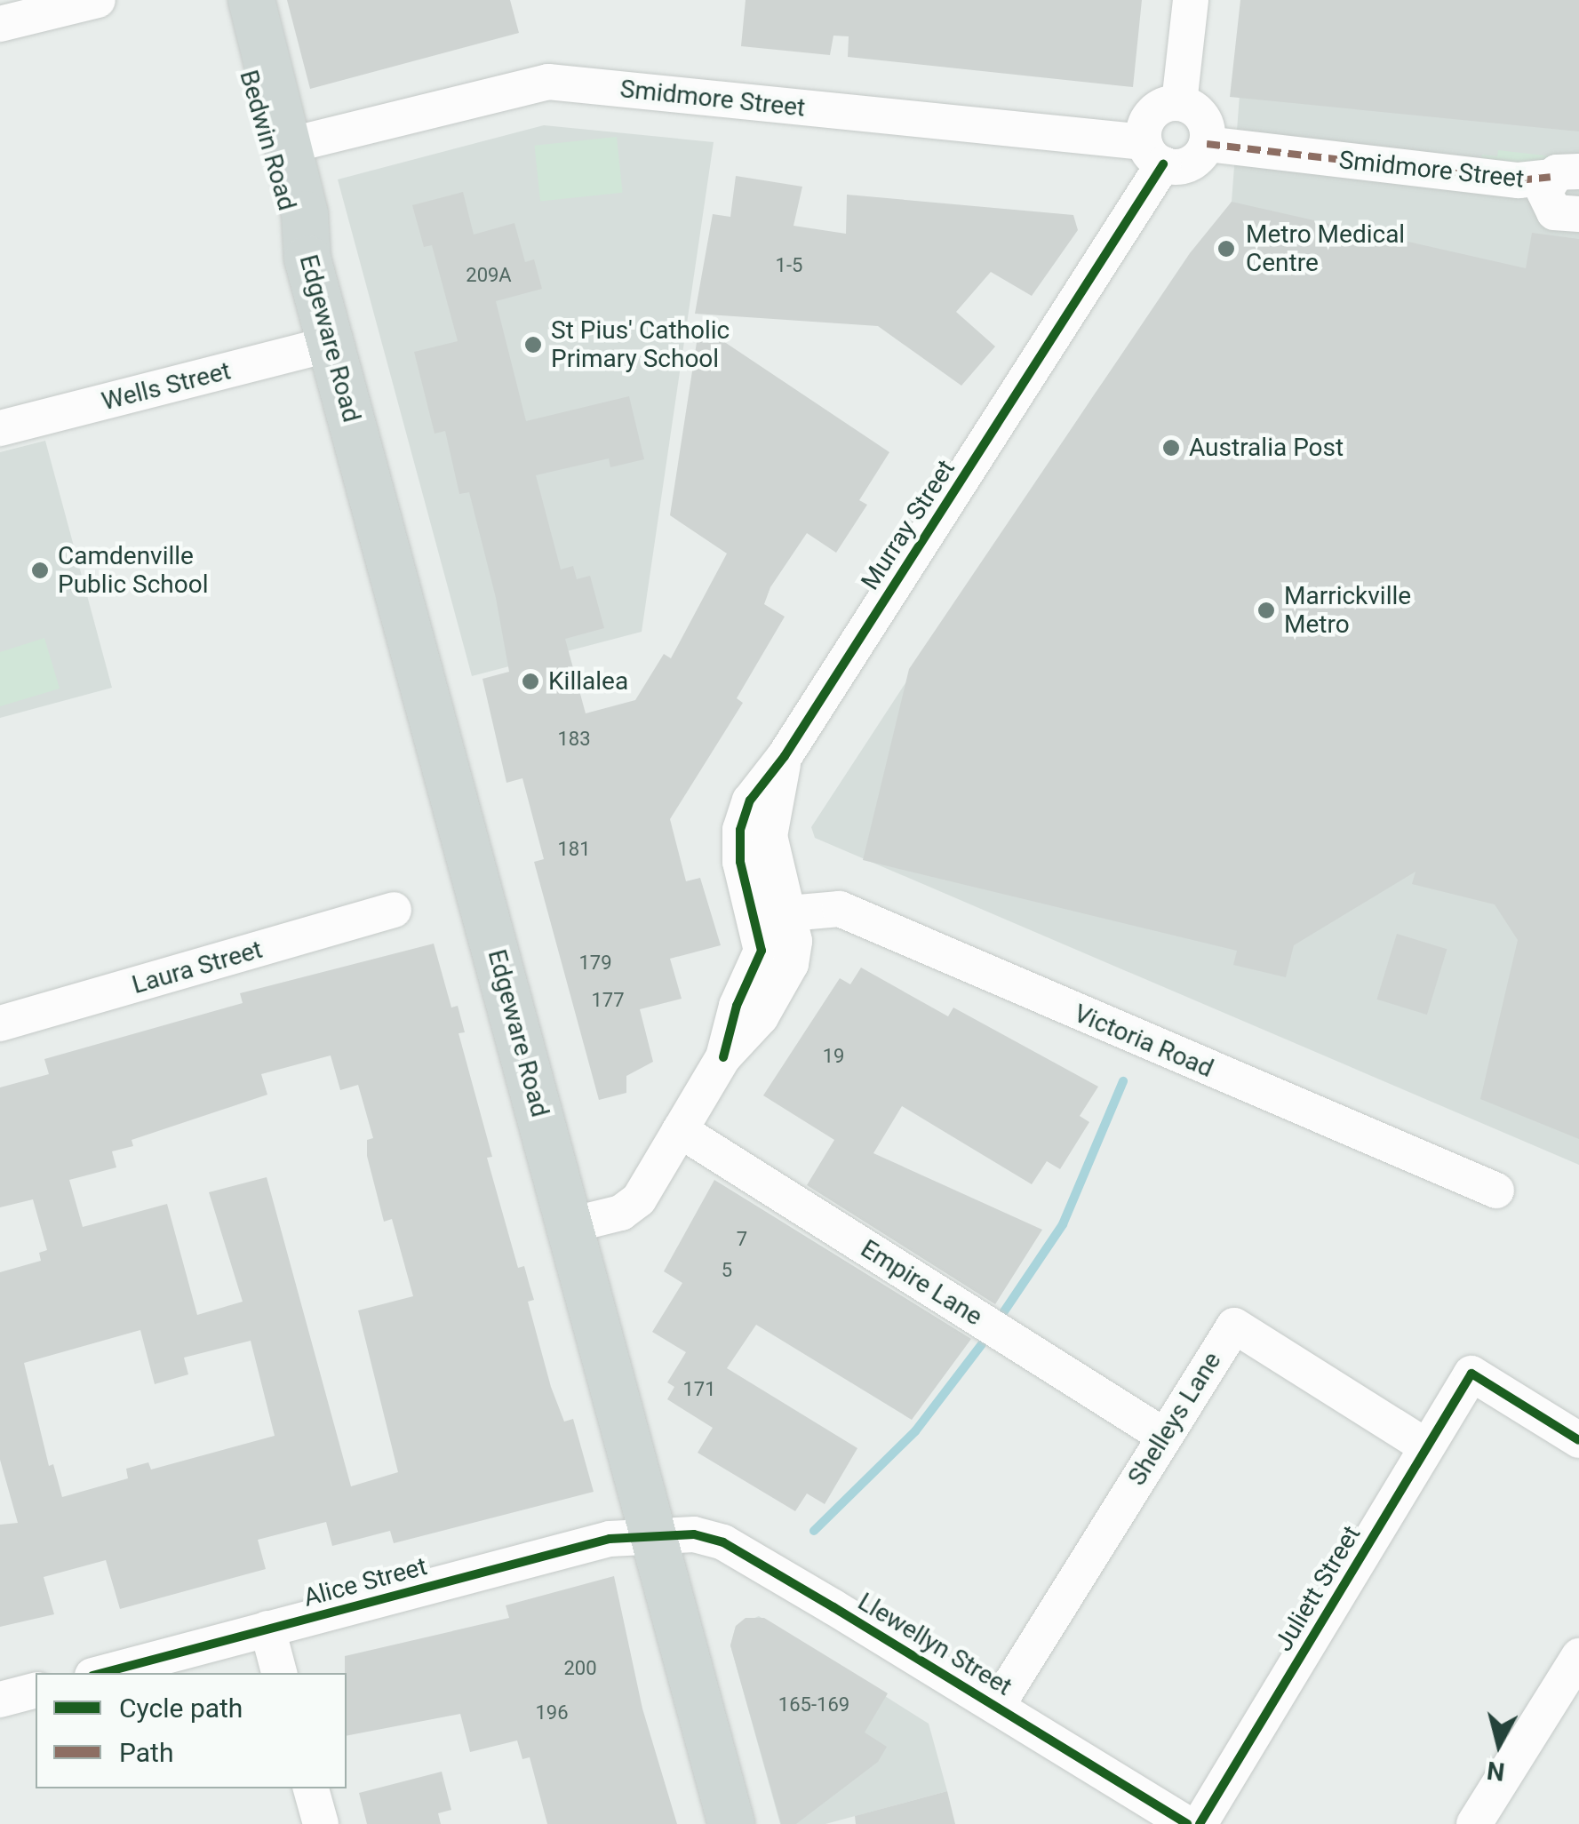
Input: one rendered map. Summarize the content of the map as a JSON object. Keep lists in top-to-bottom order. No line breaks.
{"streets":{"main road":["Bedwin Road","Edgeware Road"],"street":["Smidmore Street","Wells Street","Murray Street","Laura Street","Victoria Road","Empire Lane","Shelleys Lane","Alice Street","Juliett Street","Llewellyn Street"]},"crossings":[["Smidmore Street","Bedwin Road"],["Smidmore Street","Murray Street"],["Bedwin Road","Edgeware Road"],["Edgeware Road","Wells Street"],["Edgeware Road","Alice Street"],["Edgeware Road","Llewellyn Street"],["Murray Street","Victoria Road"],["Empire Lane","Shelleys Lane"],["Shelleys Lane","Juliett Street"],["Shelleys Lane","Llewellyn Street"],["Alice Street","Llewellyn Street"]],"places":["Metro Medical Centre","St Pius' Catholic Primary School","Australia Post","Camdenville Public School","Marrickville Metro","Killalea"],"house_numbers":["1-5","209A","183","181","179","177","19","7","5","171","200","165-169","196"],"legend":["Cycle path","Path"],"north":"bottom"}
